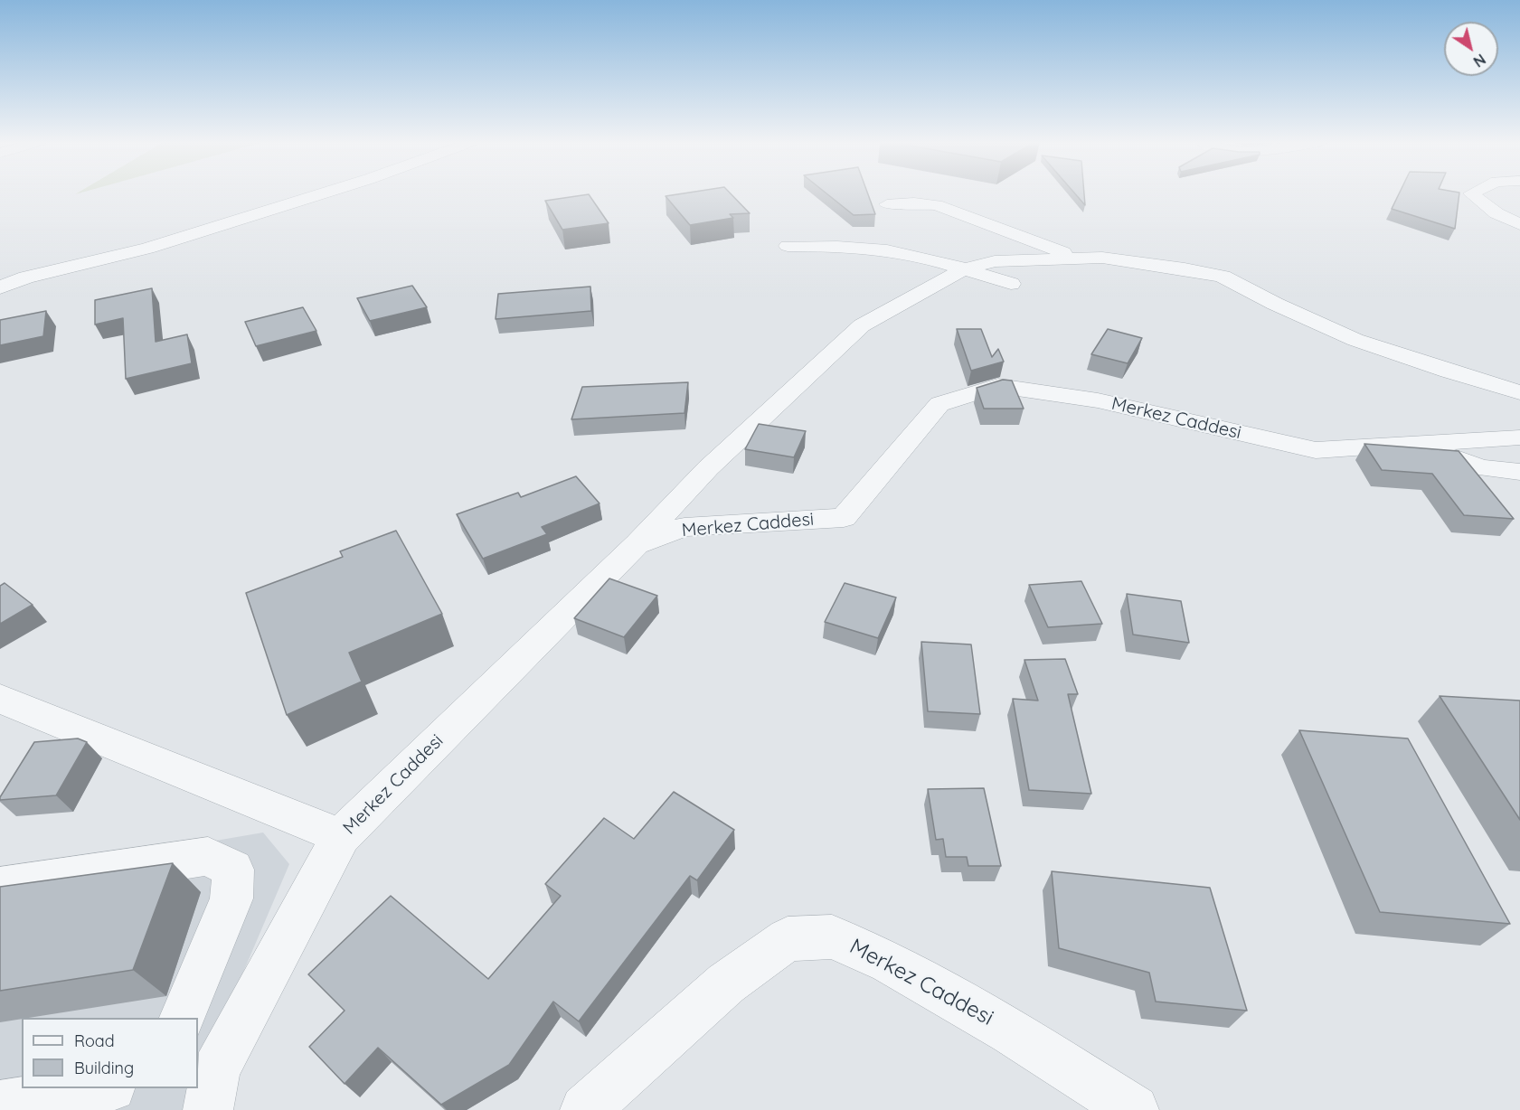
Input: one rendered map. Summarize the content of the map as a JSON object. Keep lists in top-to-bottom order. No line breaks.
{"streets":{"street":["Merkez Caddesi"]},"legend":["Road","Building"],"north":"bottom right"}
